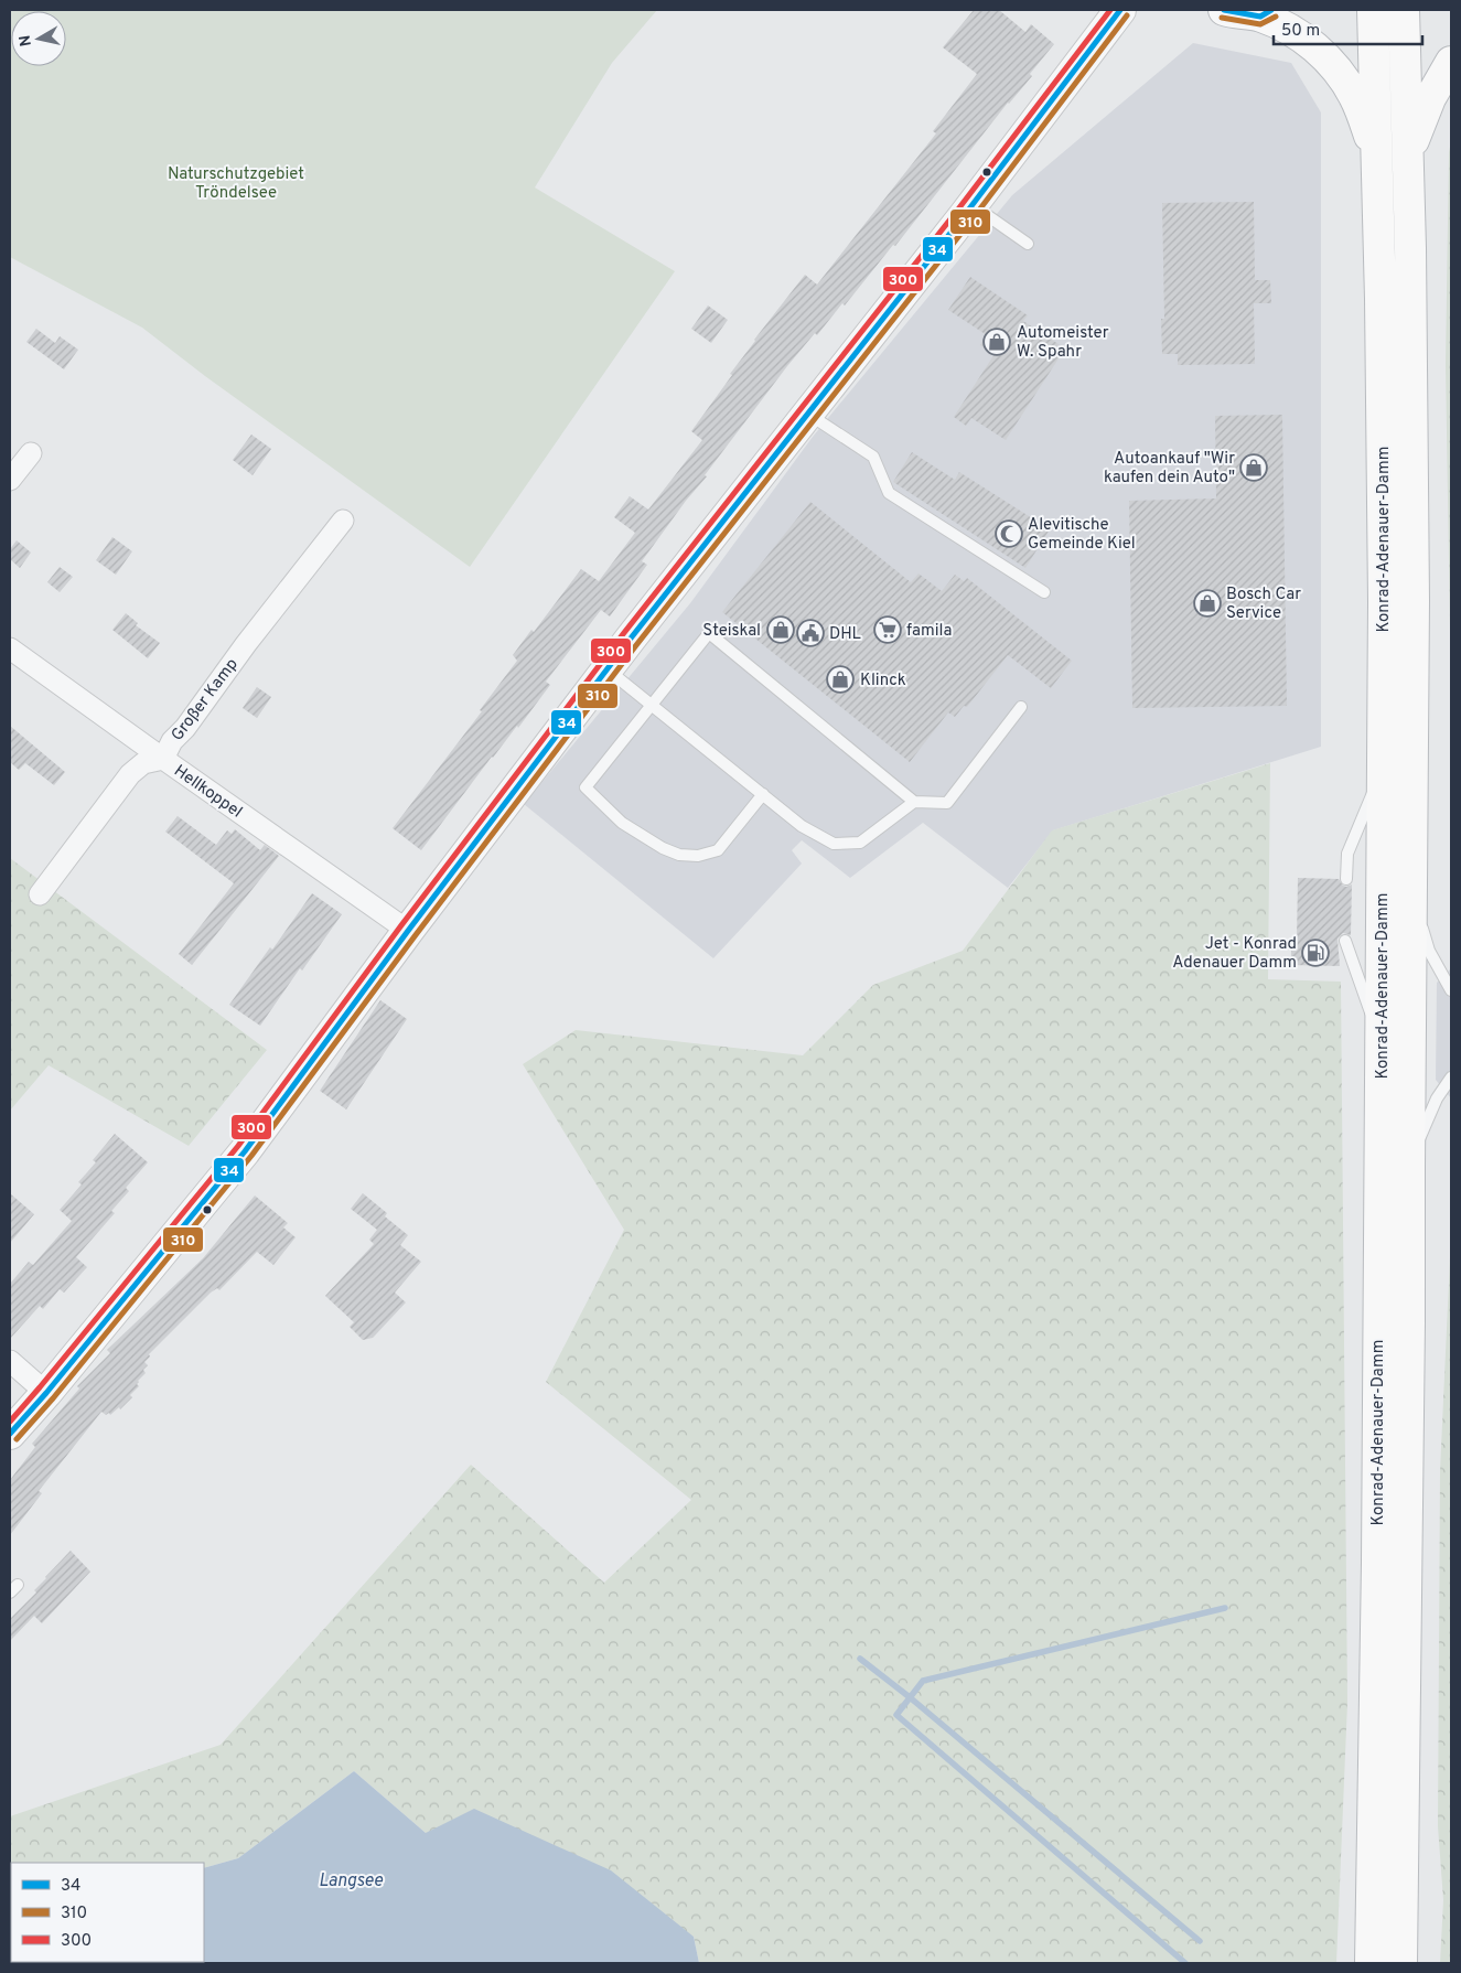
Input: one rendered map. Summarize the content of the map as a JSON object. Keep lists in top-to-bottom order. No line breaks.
{"streets":{"main road":["Konrad-Adenauer-Damm"],"street":["Großer Kamp","Hellkoppel"]},"crossings":[["Großer Kamp","Hellkoppel"]],"water":["Langsee"],"parks":["Naturschutzgebiet Tröndelsee"],"places":{"shop":["Automeister W. Spahr","Autoankauf \"Wir kaufen dein Auto\"","Bosch Car Service","Steiskal","Klinck"],"mosque":["Alevitische Gemeinde Kiel"],"supermarket":["famila"],"public building":["DHL"],"fuel station":["Jet - Konrad Adenauer Damm"]},"lines":["transit line 34","transit line 300","transit line 310"],"legend":["34","310","300"],"scale_bar":"50 m","north":"left"}
